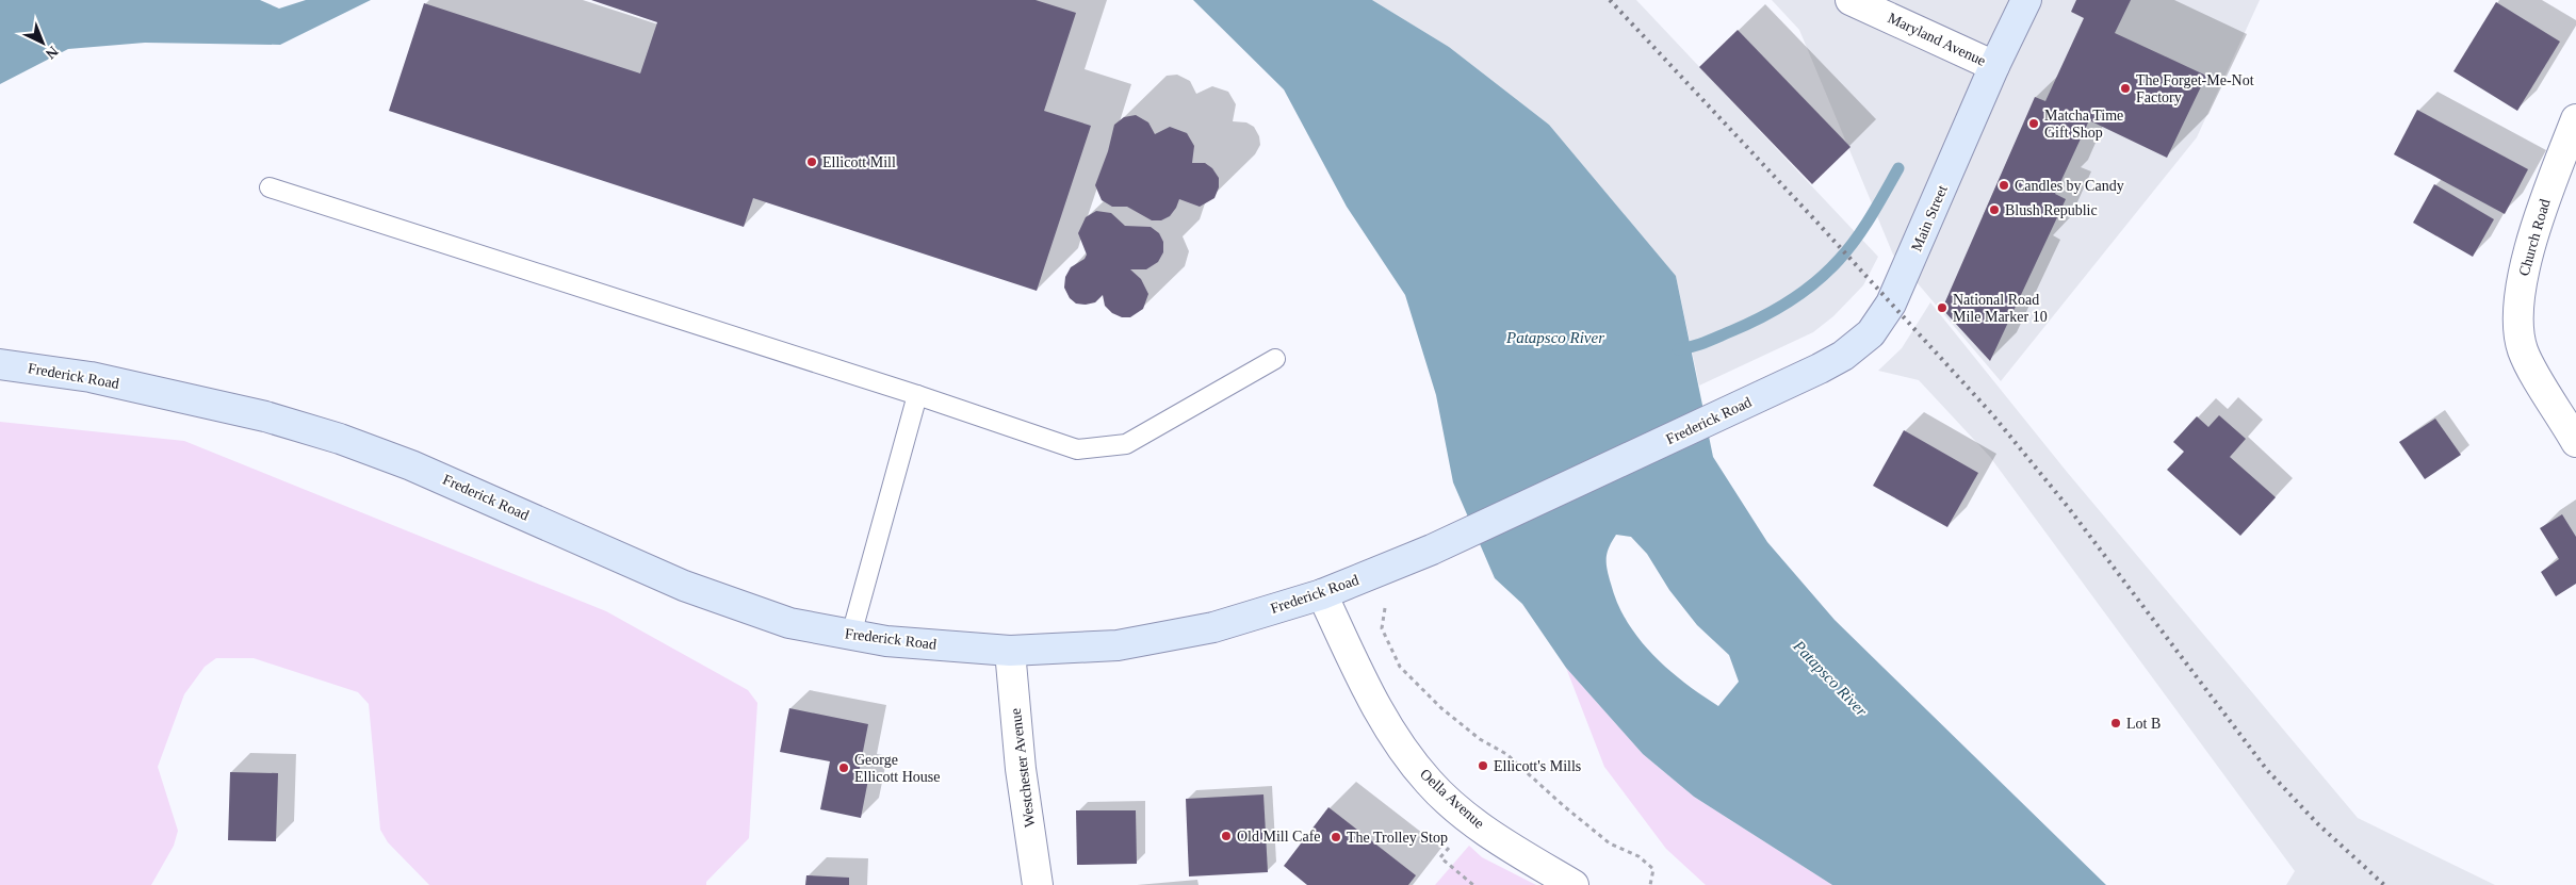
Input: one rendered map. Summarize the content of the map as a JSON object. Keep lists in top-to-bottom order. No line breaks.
{"streets":{"main road":["Main Street","Frederick Road"],"street":["Maryland Avenue","Church Road","Westchester Avenue","Oella Avenue"]},"crossings":[["Maryland Avenue","Main Street"],["Main Street","Frederick Road"],["Frederick Road","Westchester Avenue"],["Frederick Road","Oella Avenue"]],"water":["Patapsco River"],"places":["The Forget-Me-Not Factory","Matcha Time Gift Shop","Ellicott Mill","Candles by Candy","Blush Republic","National Road Mile Marker 10","Lot B","Ellicott's Mills","George Ellicott House","Old Mill Cafe","The Trolley Stop"],"north":"bottom right"}
